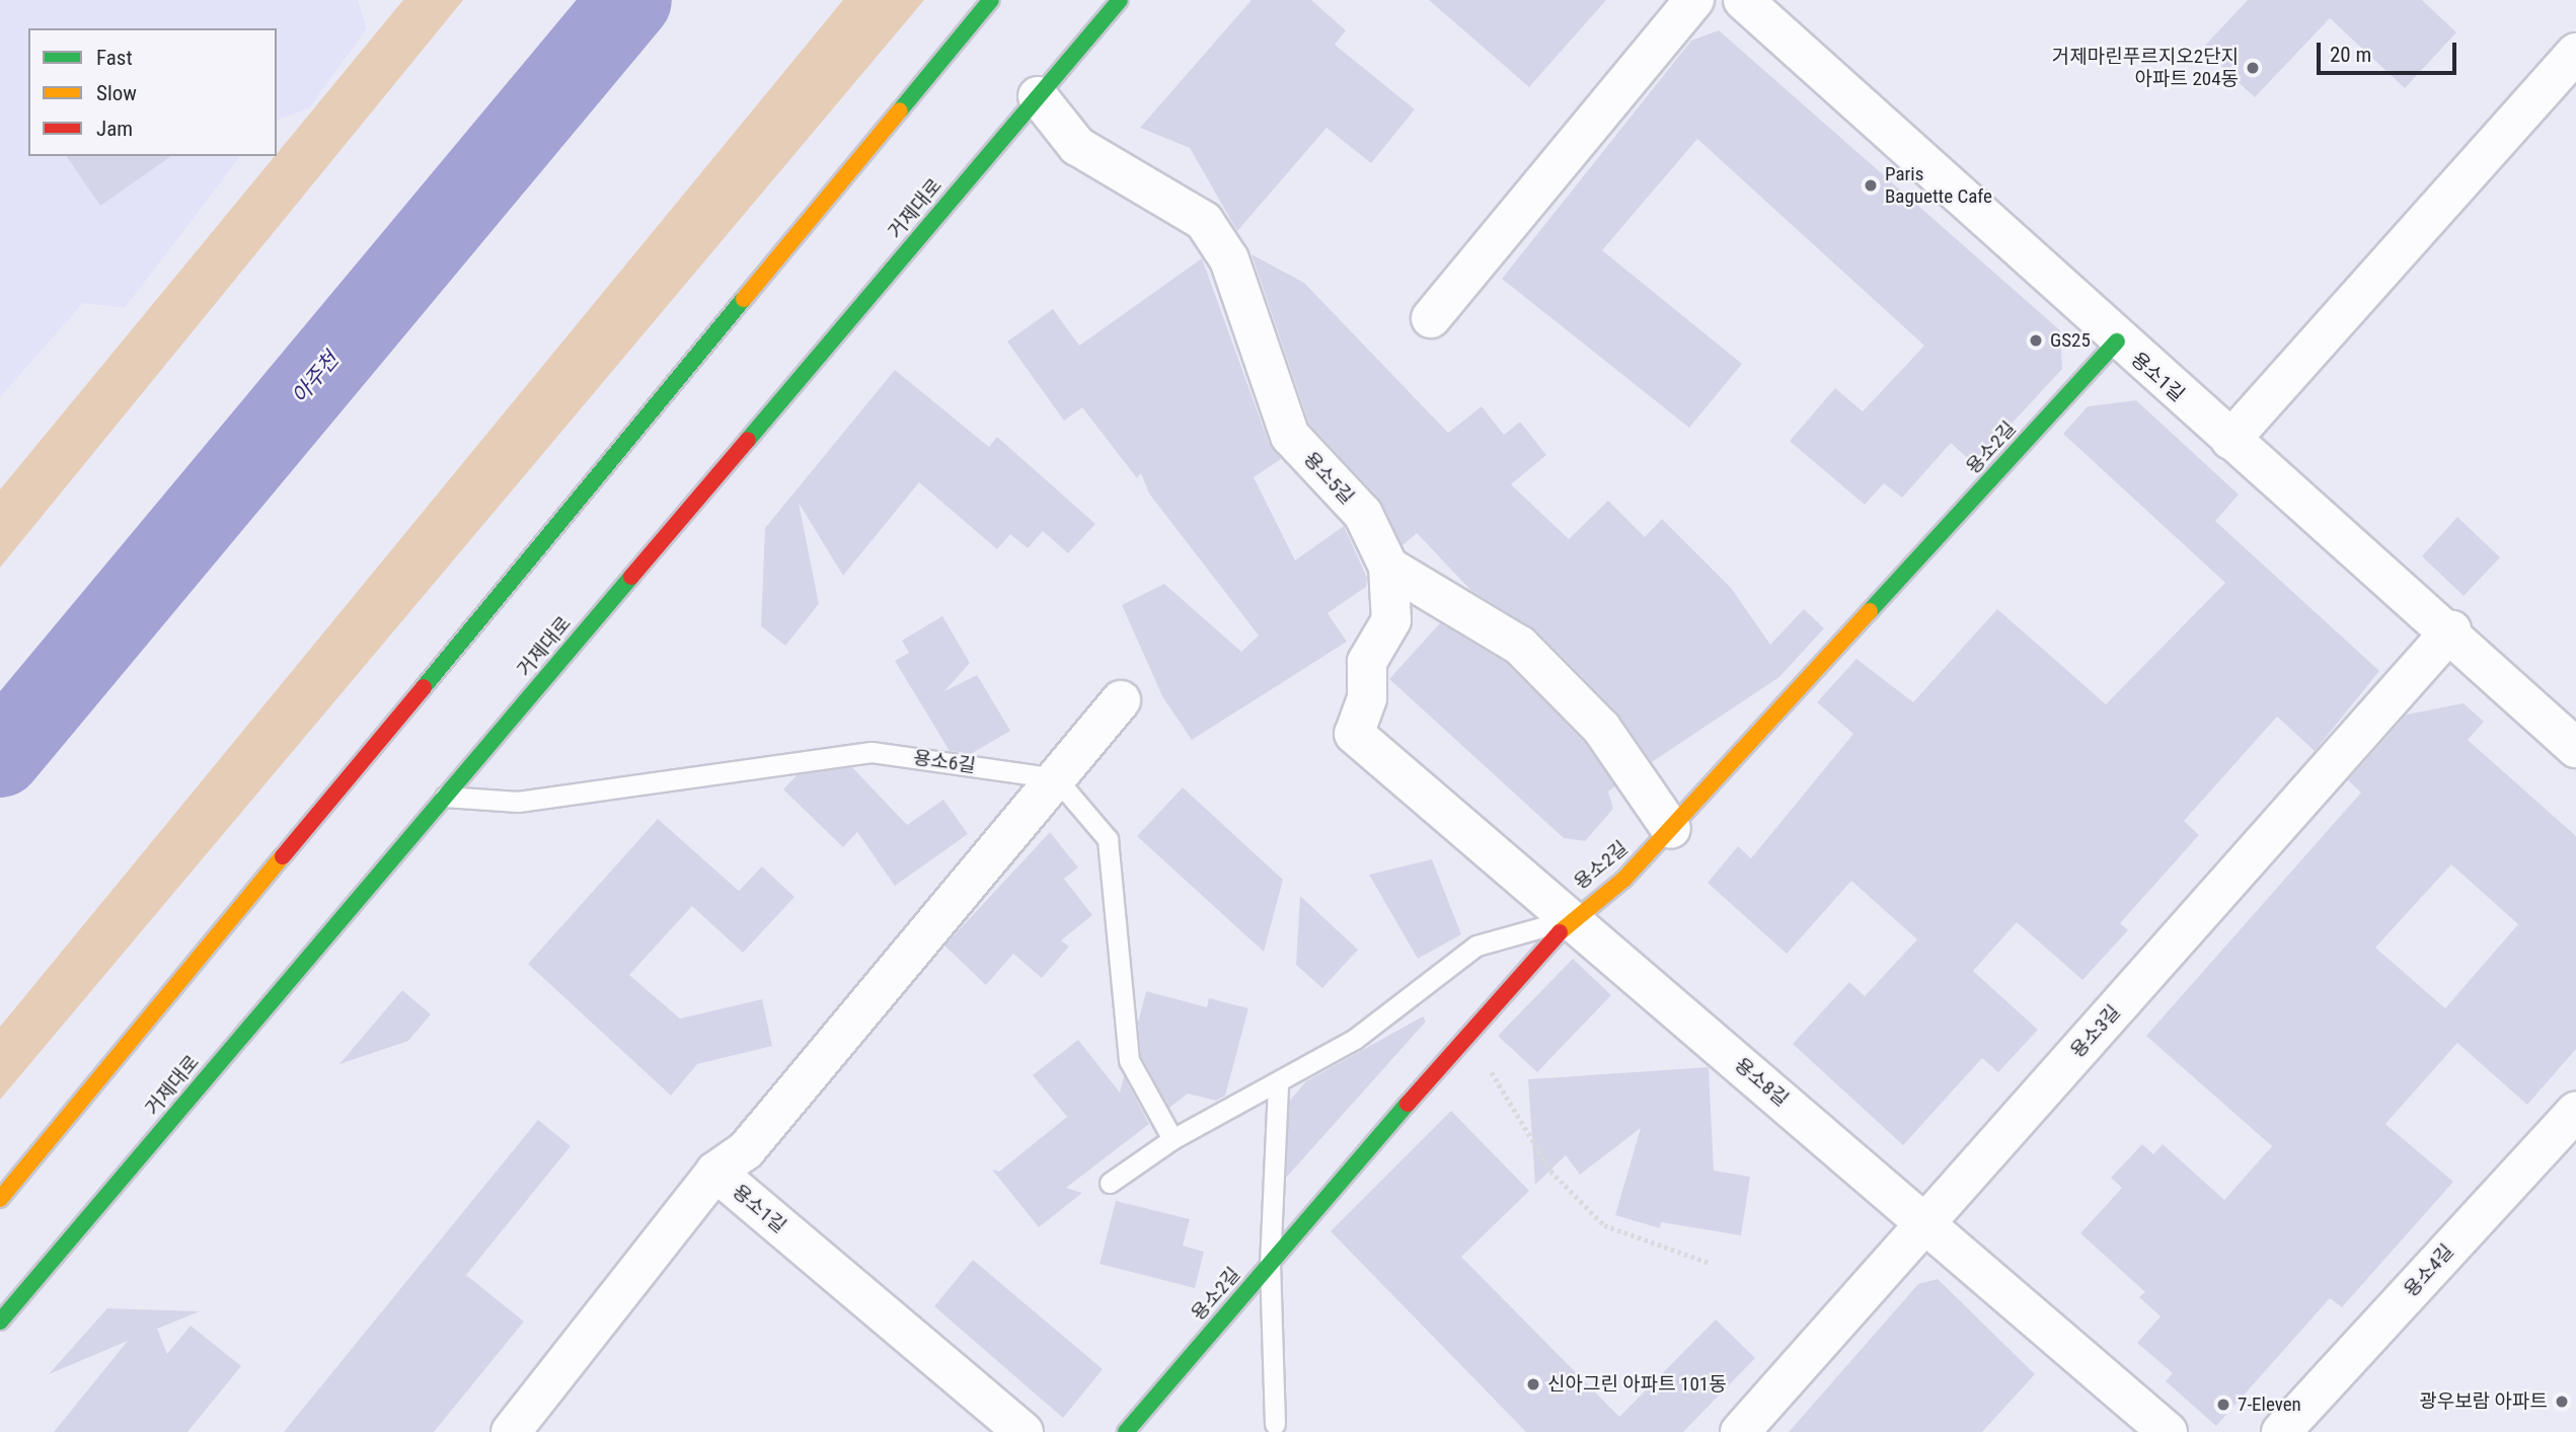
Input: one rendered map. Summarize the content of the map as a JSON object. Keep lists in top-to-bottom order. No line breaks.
{"streets":{"street":["거제대로","용소1길","용소2길","용소5길","용소3길","용소8길","용소4길"],"lane":["용소6길"]},"crossings":[["거제대로","용소5길"],["거제대로","용소6길"],["용소1길","용소2길"],["용소1길","용소3길"],["용소2길","용소8길"],["용소5길","용소8길"],["용소3길","용소8길"]],"water":["아주천"],"places":["거제마린푸르지오2단지 아파트 204동","Paris Baguette Cafe","GS25","신아그린 아파트 101동","광우보람 아파트","7-Eleven"],"legend":["Fast","Slow","Jam"],"scale_bar":"20 m"}
